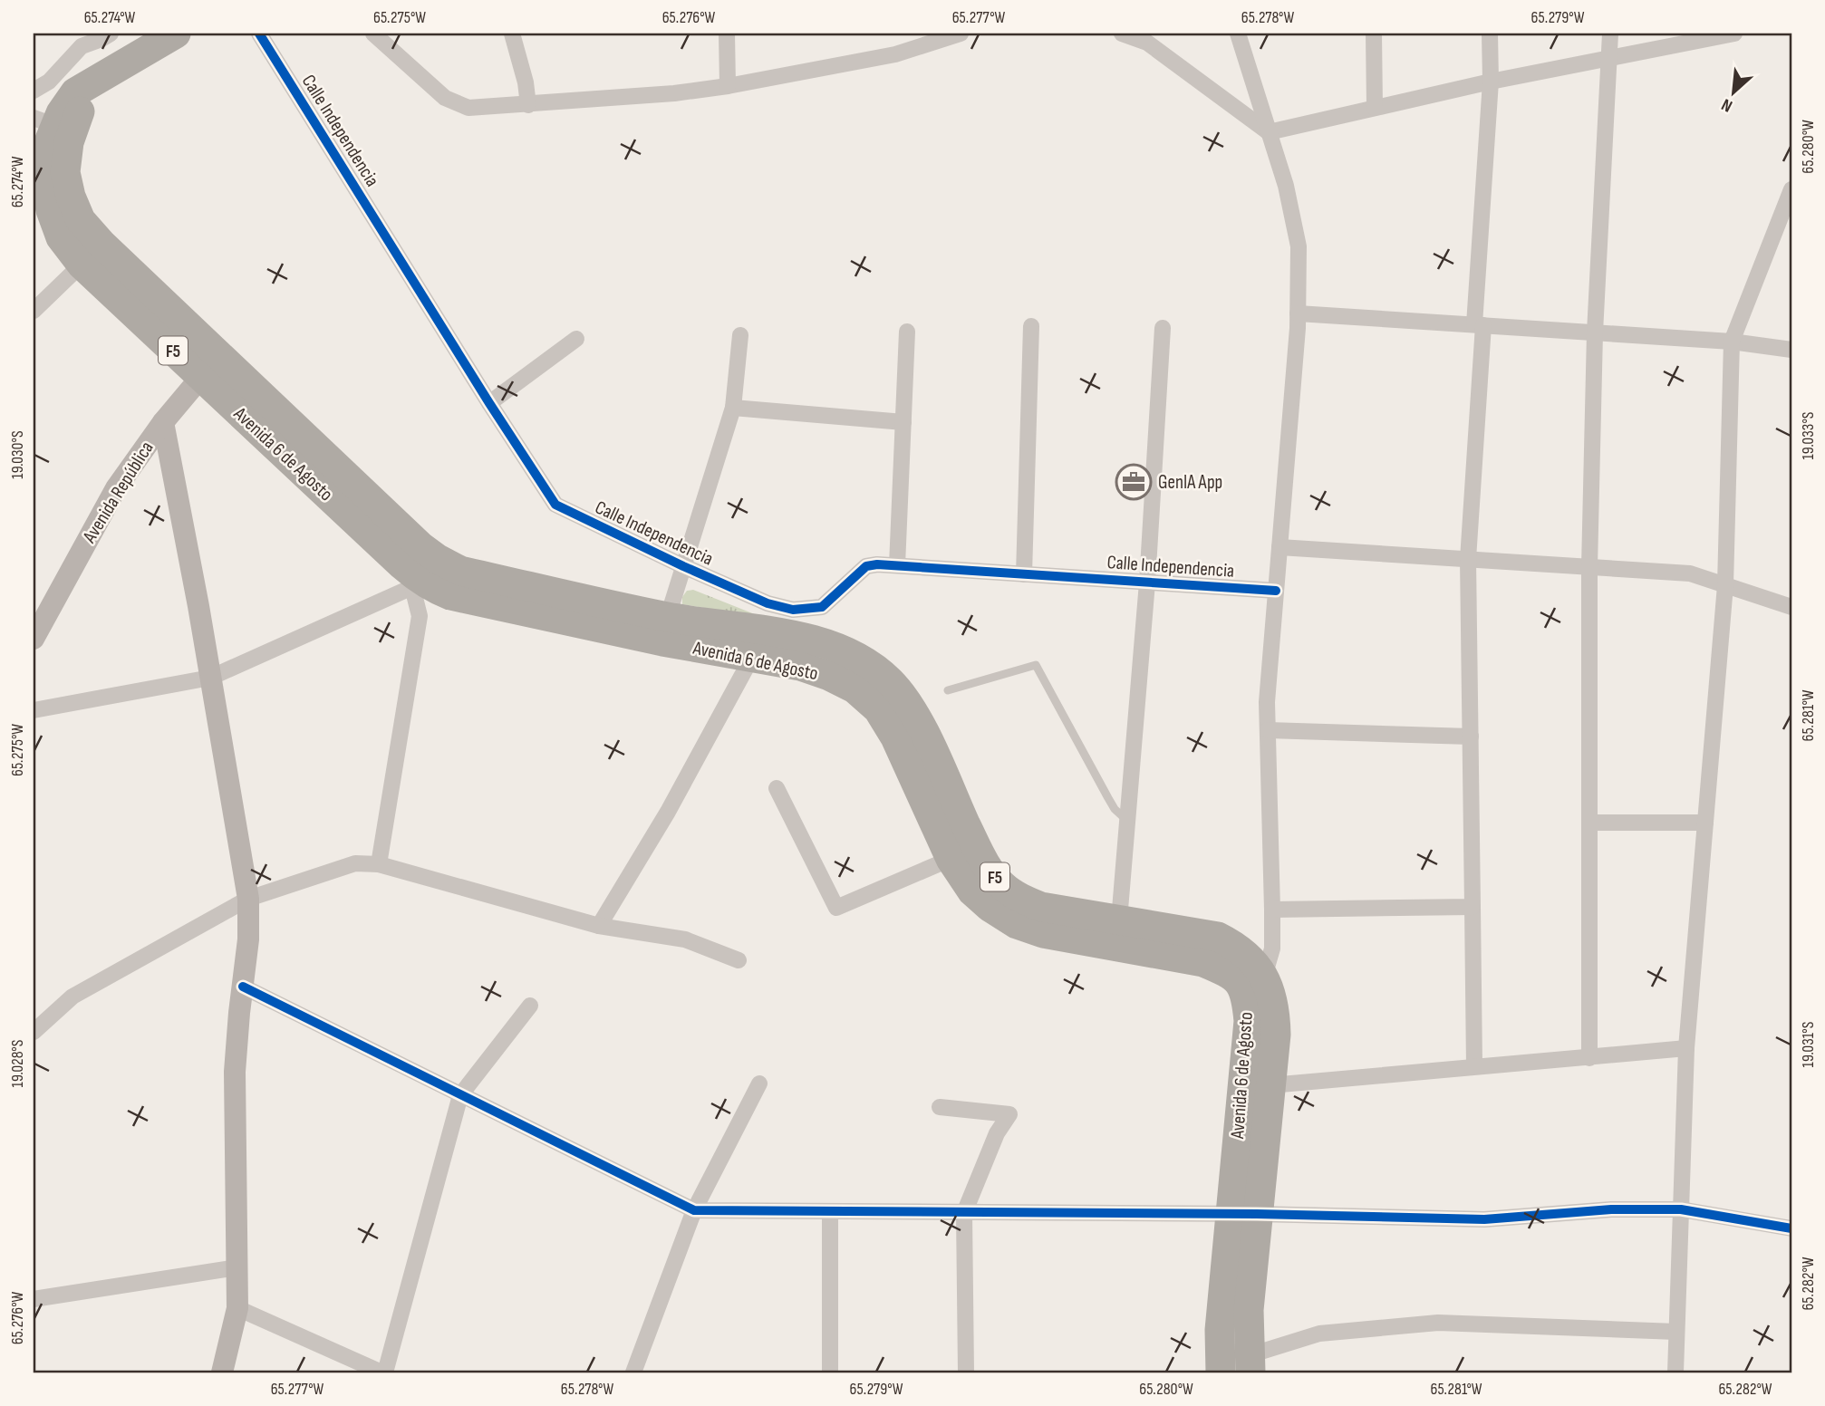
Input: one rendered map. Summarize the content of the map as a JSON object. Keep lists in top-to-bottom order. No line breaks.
{"streets":{"highway":["F5","Avenida 6 de Agosto"],"street":["Calle Independencia","Avenida República"]},"crossings":[["Avenida 6 de Agosto","Avenida República"]],"places":{"office":["GenIA App"]},"north":"bottom left","coordinates":["65.274°W","65.275°W","65.276°W","65.277°W","65.278°W","65.279°W","65.280°W","19.033°S","19.030°S","65.281°W","19.031°S","19.028°S","65.282°W"]}
